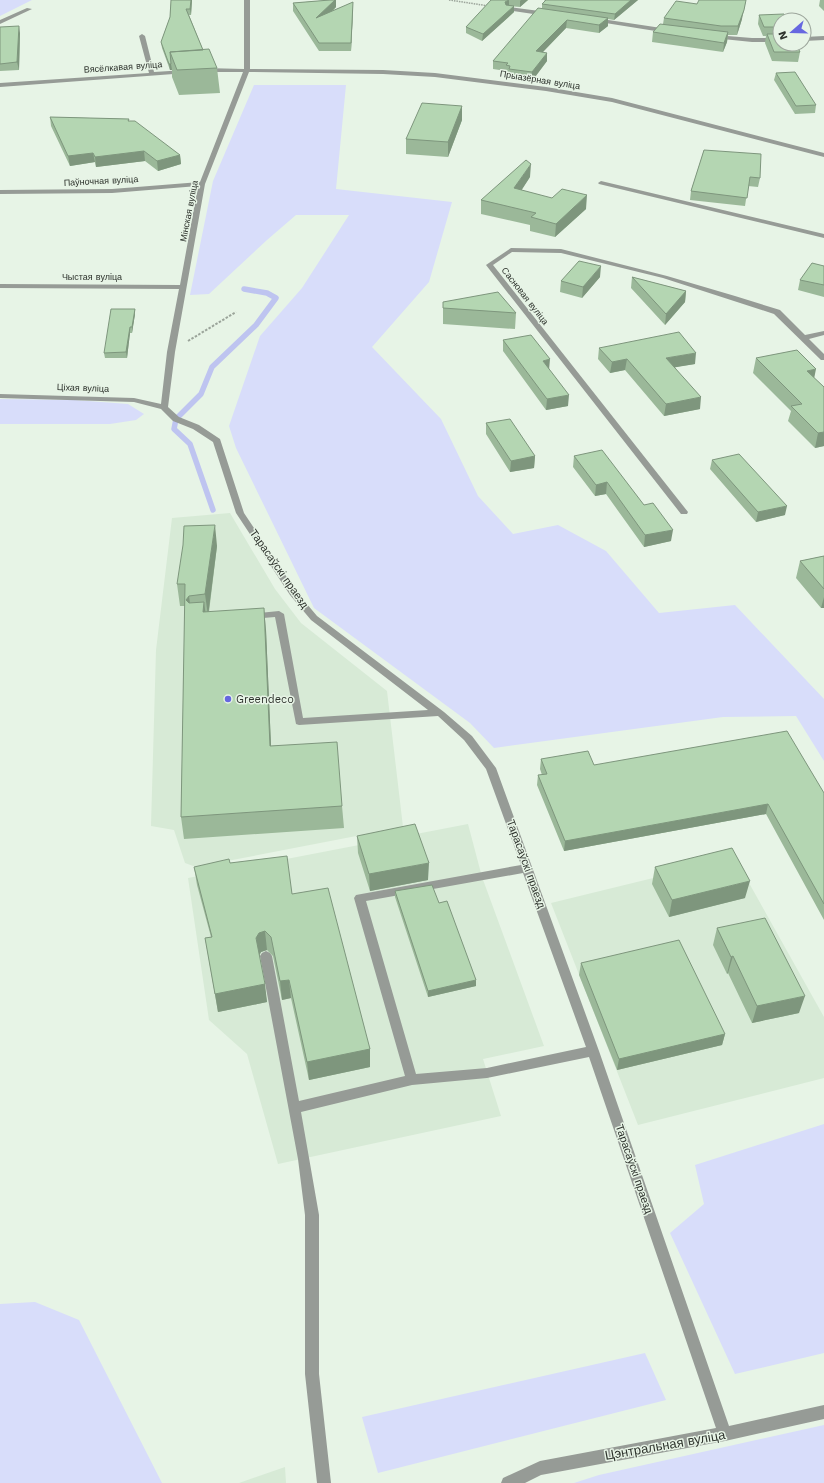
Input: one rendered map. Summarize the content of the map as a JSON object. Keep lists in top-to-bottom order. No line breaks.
{"streets":{"street":["Вясёлкавая вуліца","Прыазёрная вуліца","Паўночная вуліца","Мінская вуліца","Чыстая вуліца","Сасновая вуліца","Ціхая вуліца","Тарасаўскі праезд","Цэнтральная вуліца"]},"crossings":[["Прыазёрная вуліца","Мінская вуліца"],["Паўночная вуліца","Мінская вуліца"],["Мінская вуліца","Чыстая вуліца"],["Мінская вуліца","Ціхая вуліца"],["Мінская вуліца","Тарасаўскі праезд"],["Ціхая вуліца","Тарасаўскі праезд"],["Тарасаўскі праезд","Цэнтральная вуліца"]],"places":["Greendeco"],"north":"left"}
